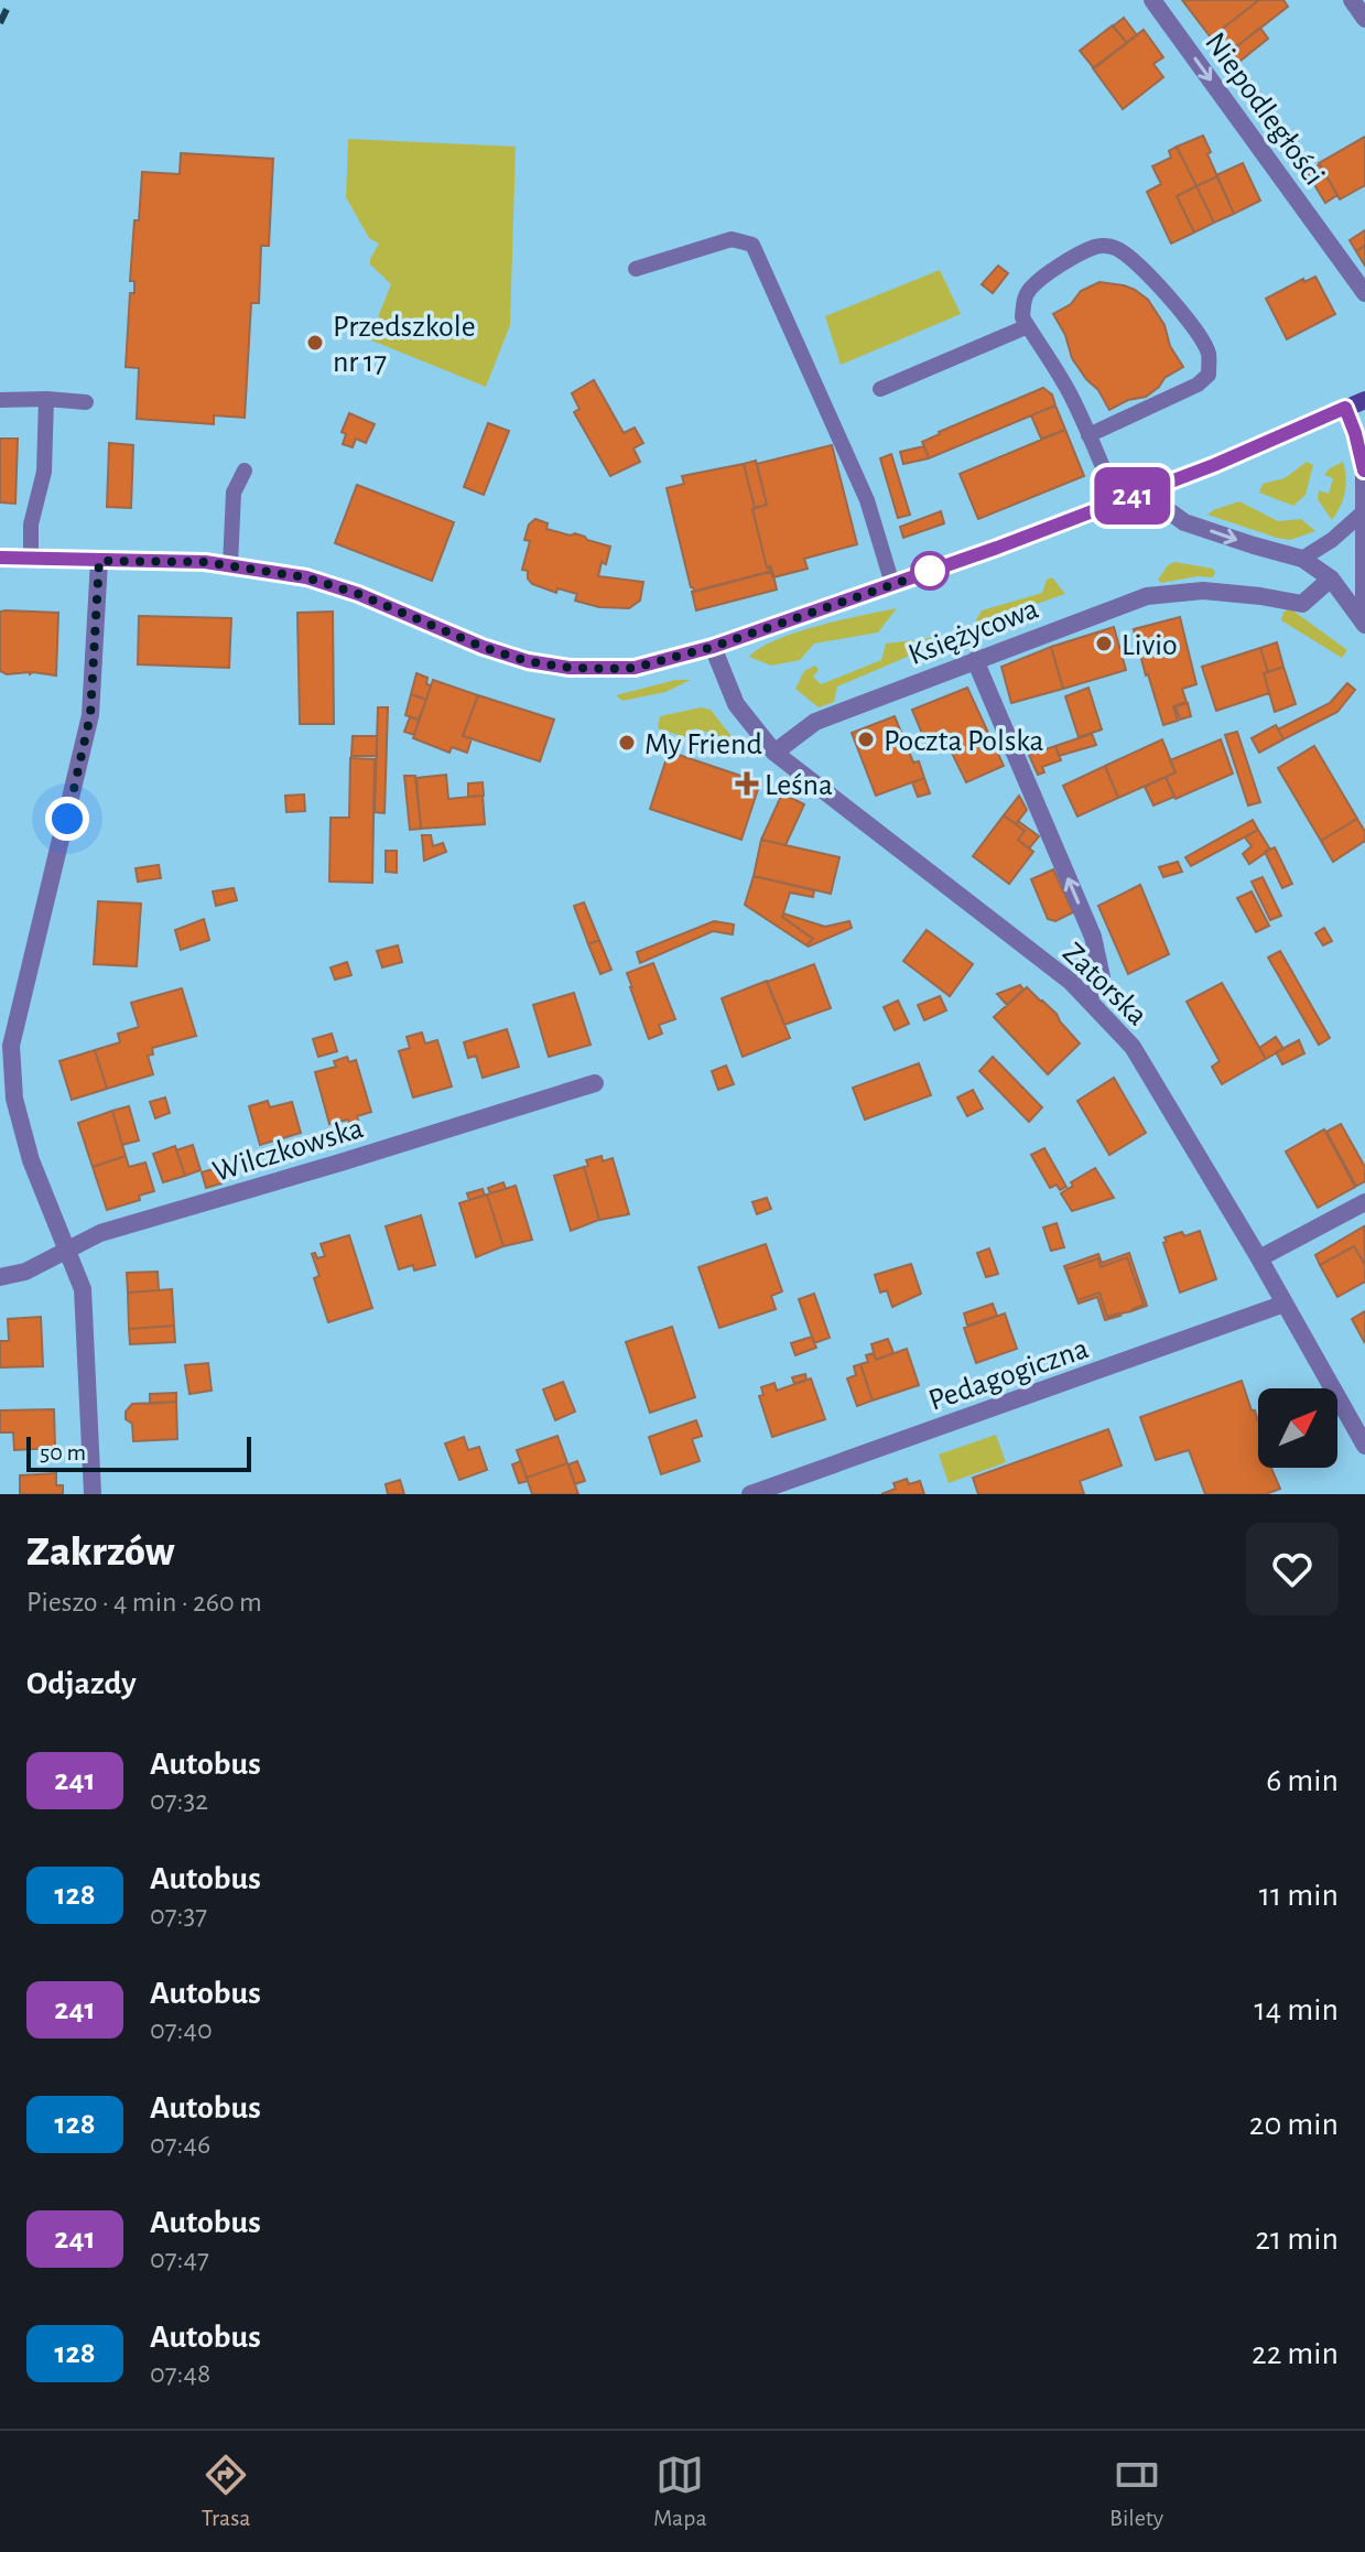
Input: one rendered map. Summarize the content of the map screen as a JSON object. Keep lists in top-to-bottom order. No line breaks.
{"streets":{"street":["Niepodległości","Księżycowa","Zatorska","Wilczkowska","Pedagogiczna"]},"crossings":[["Księżycowa","Zatorska"],["Zatorska","Pedagogiczna"]],"one_way":["Niepodległości"],"places":{"other":["Przedszkole nr 17","Livio","Poczta Polska","My Friend"],"health":["Leśna"]},"lines":["bus line 241"],"scale_bar":"50 m","north":"top right","page":{"on_map":"241","scale":"50 m","heading":[["Zakrzów","Pieszo · 4 min · 260 m"],"Odjazdy"],"list":[{"mark":"241","name":"Autobus","note":"07:32","value":"6 min"},{"mark":"128","name":"Autobus","note":"07:37","value":"11 min"},{"mark":"241","name":"Autobus","note":"07:40","value":"14 min"},{"mark":"128","name":"Autobus","note":"07:46","value":"20 min"},{"mark":"241","name":"Autobus","note":"07:47","value":"21 min"},{"mark":"128","name":"Autobus","note":"07:48","value":"22 min"}],"tabs":["Trasa","Mapa","Bilety"]}}
